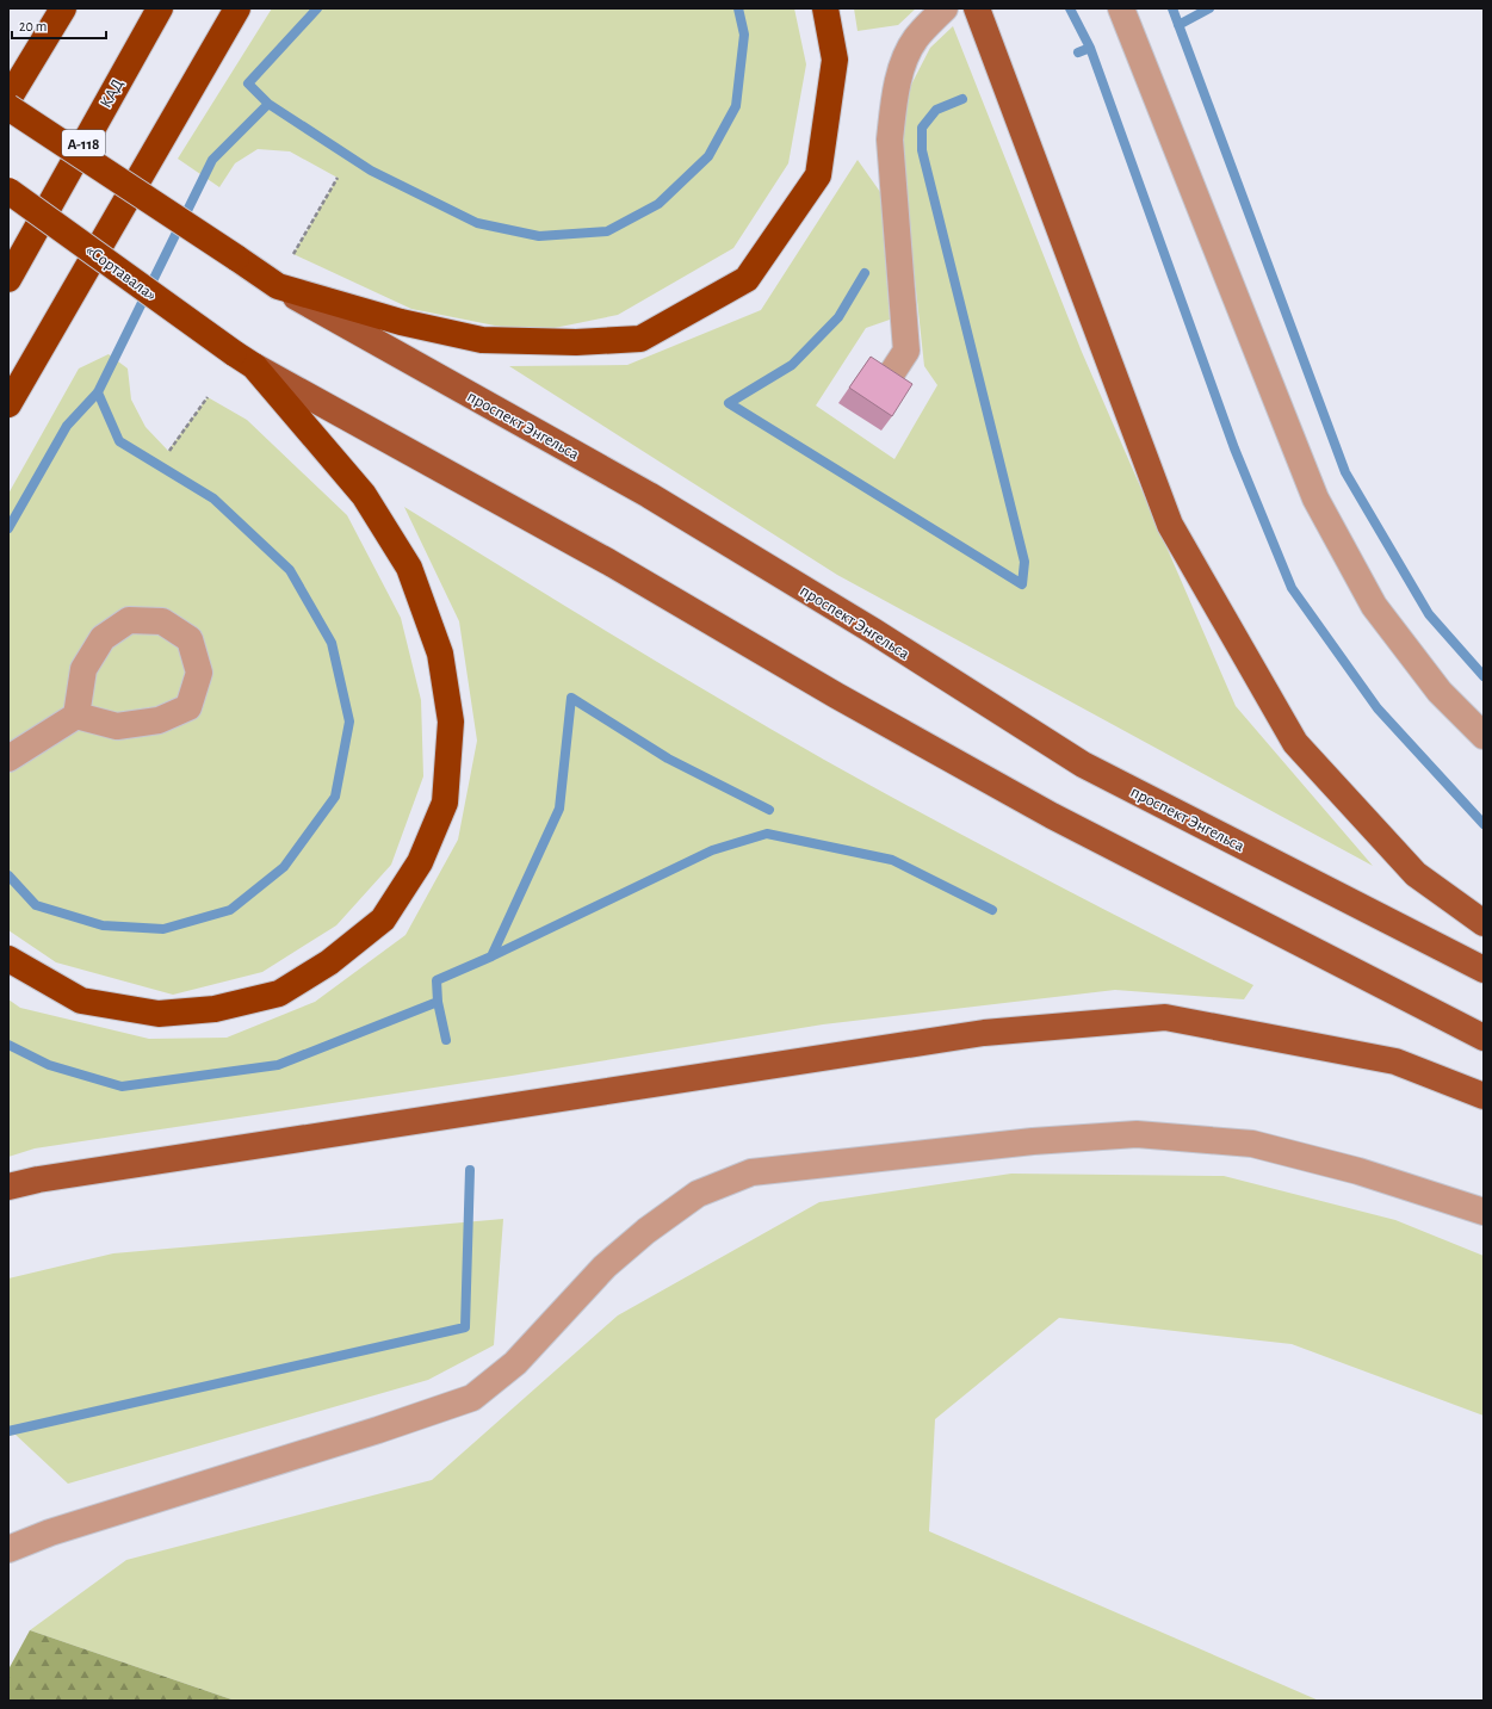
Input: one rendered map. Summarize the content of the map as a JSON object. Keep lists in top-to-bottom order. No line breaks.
{"streets":{"highway":["КАД","А-118","«Сортавала»","проспект Энгельса"]},"scale_bar":"20 m"}
